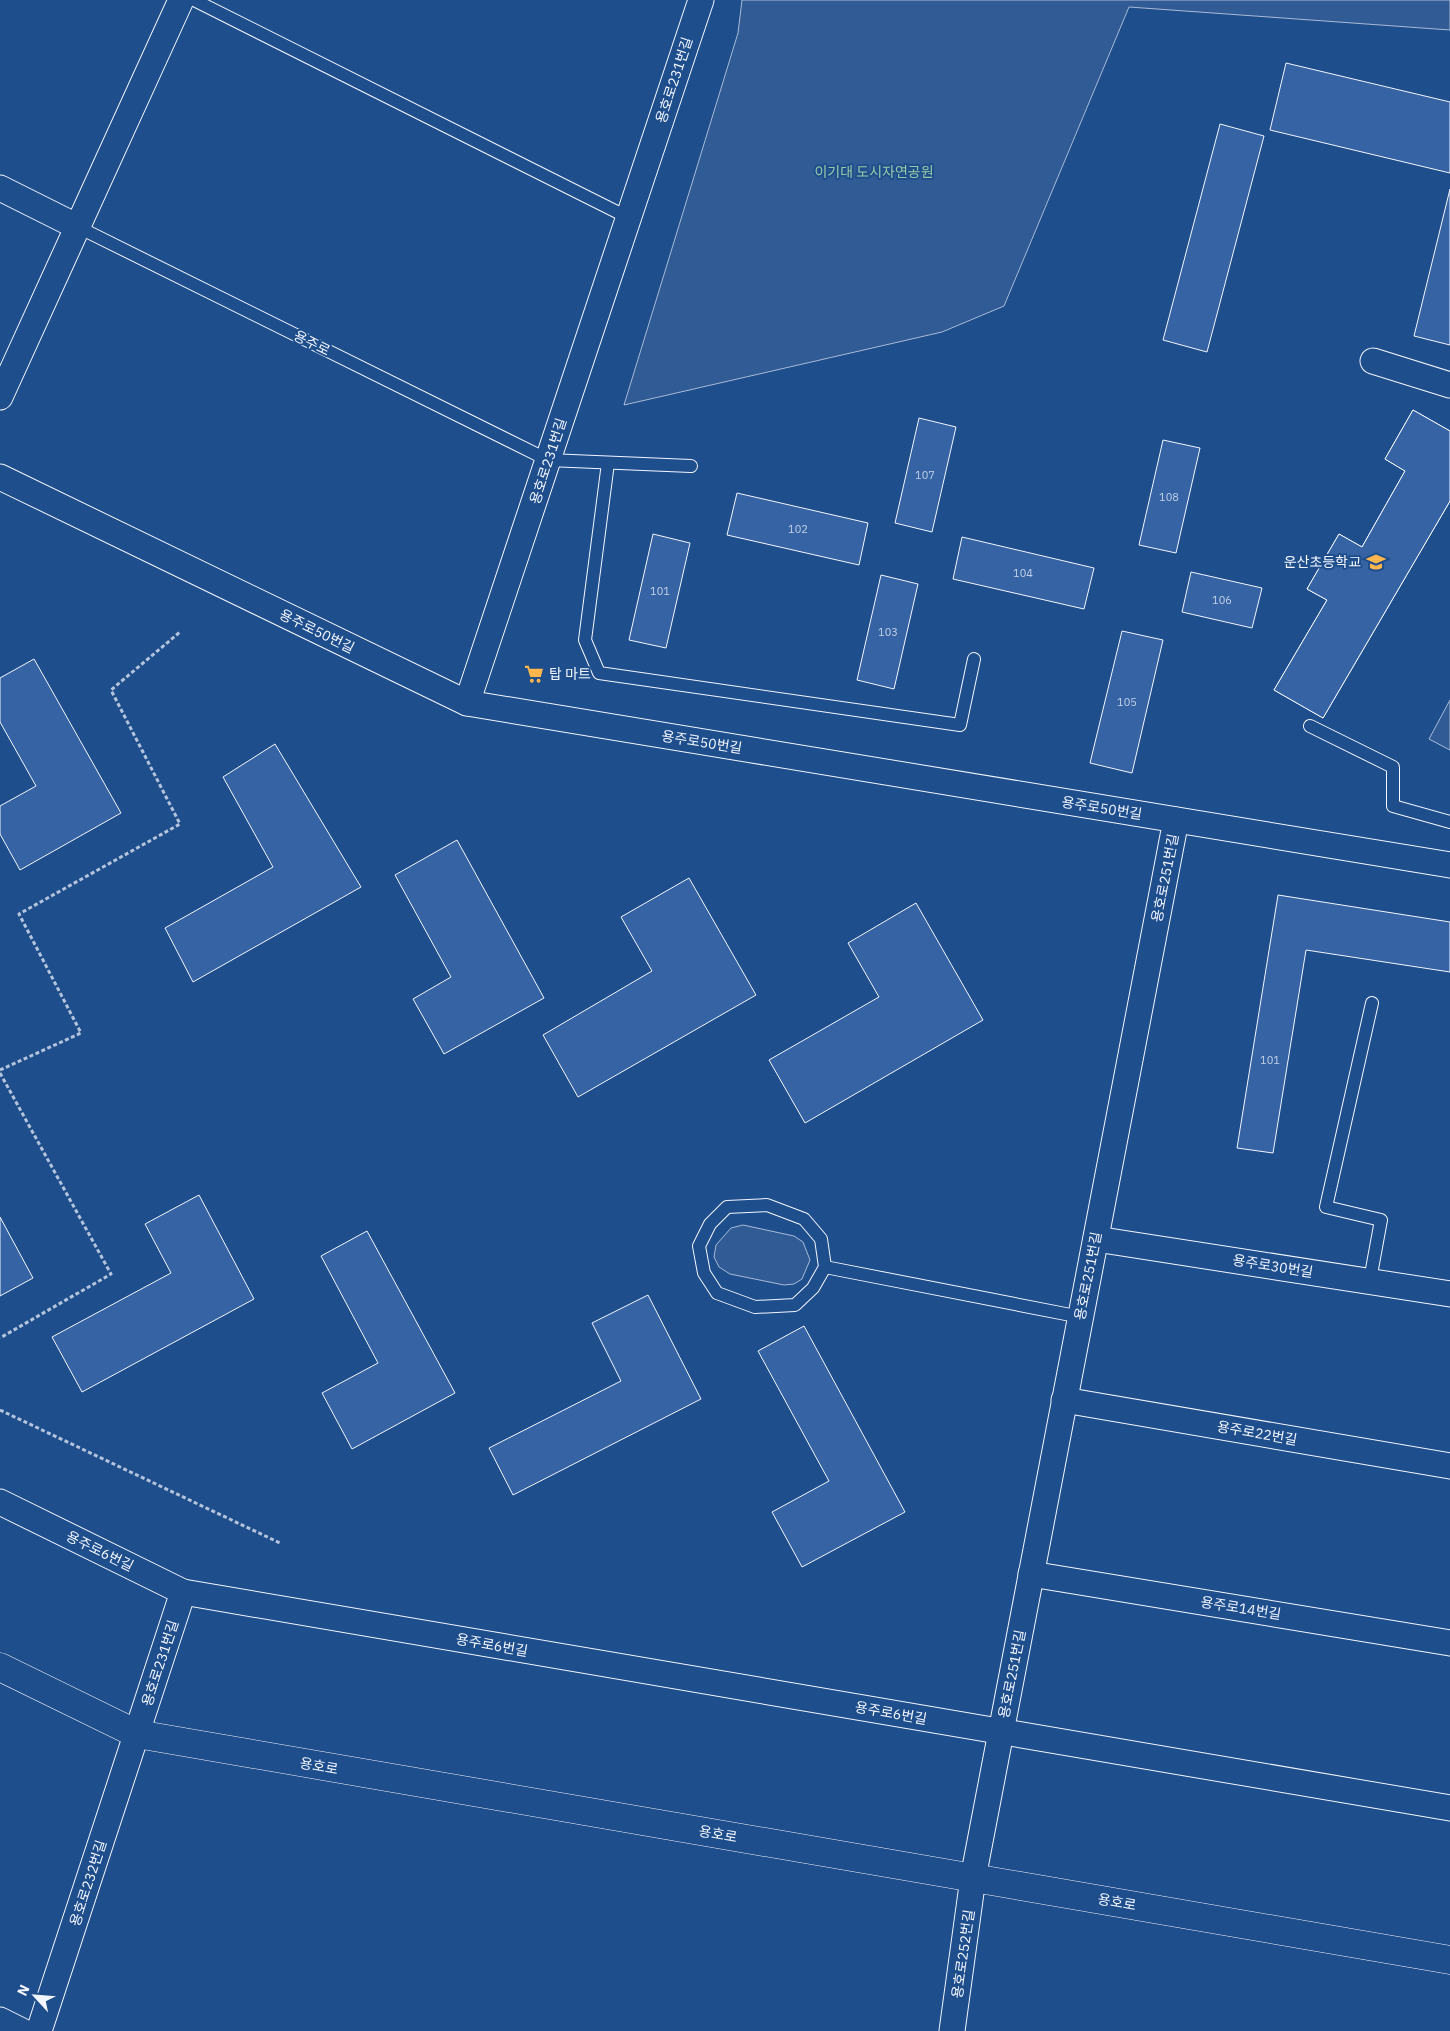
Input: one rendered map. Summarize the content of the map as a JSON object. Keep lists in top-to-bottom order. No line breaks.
{"streets":{"main road":["용호로"],"street":["용호로231번길","용주로50번길","용호로251번길","용주로30번길","용주로22번길","용주로6번길","용주로14번길","용호로232번길","용호로252번길"],"lane":["용주로"]},"crossings":[["용호로231번길","용주로"],["용호로231번길","용주로50번길"],["용호로231번길","용주로6번길"],["용호로231번길","용호로"],["용호로231번길","용호로232번길"],["용주로50번길","용호로251번길"],["용호로251번길","용주로30번길"],["용호로251번길","용주로22번길"],["용호로251번길","용주로6번길"],["용호로251번길","용주로14번길"],["용호로251번길","용호로"],["용호로251번길","용호로252번길"],["용호로","용호로232번길"],["용호로","용호로252번길"]],"parks":["이기대 도시자연공원"],"places":{"school or university":["운산초등학교"],"supermarket":["탑 마트"]},"house_numbers":["107","108","102","104","101","106","103","105","101"],"north":"top left"}
